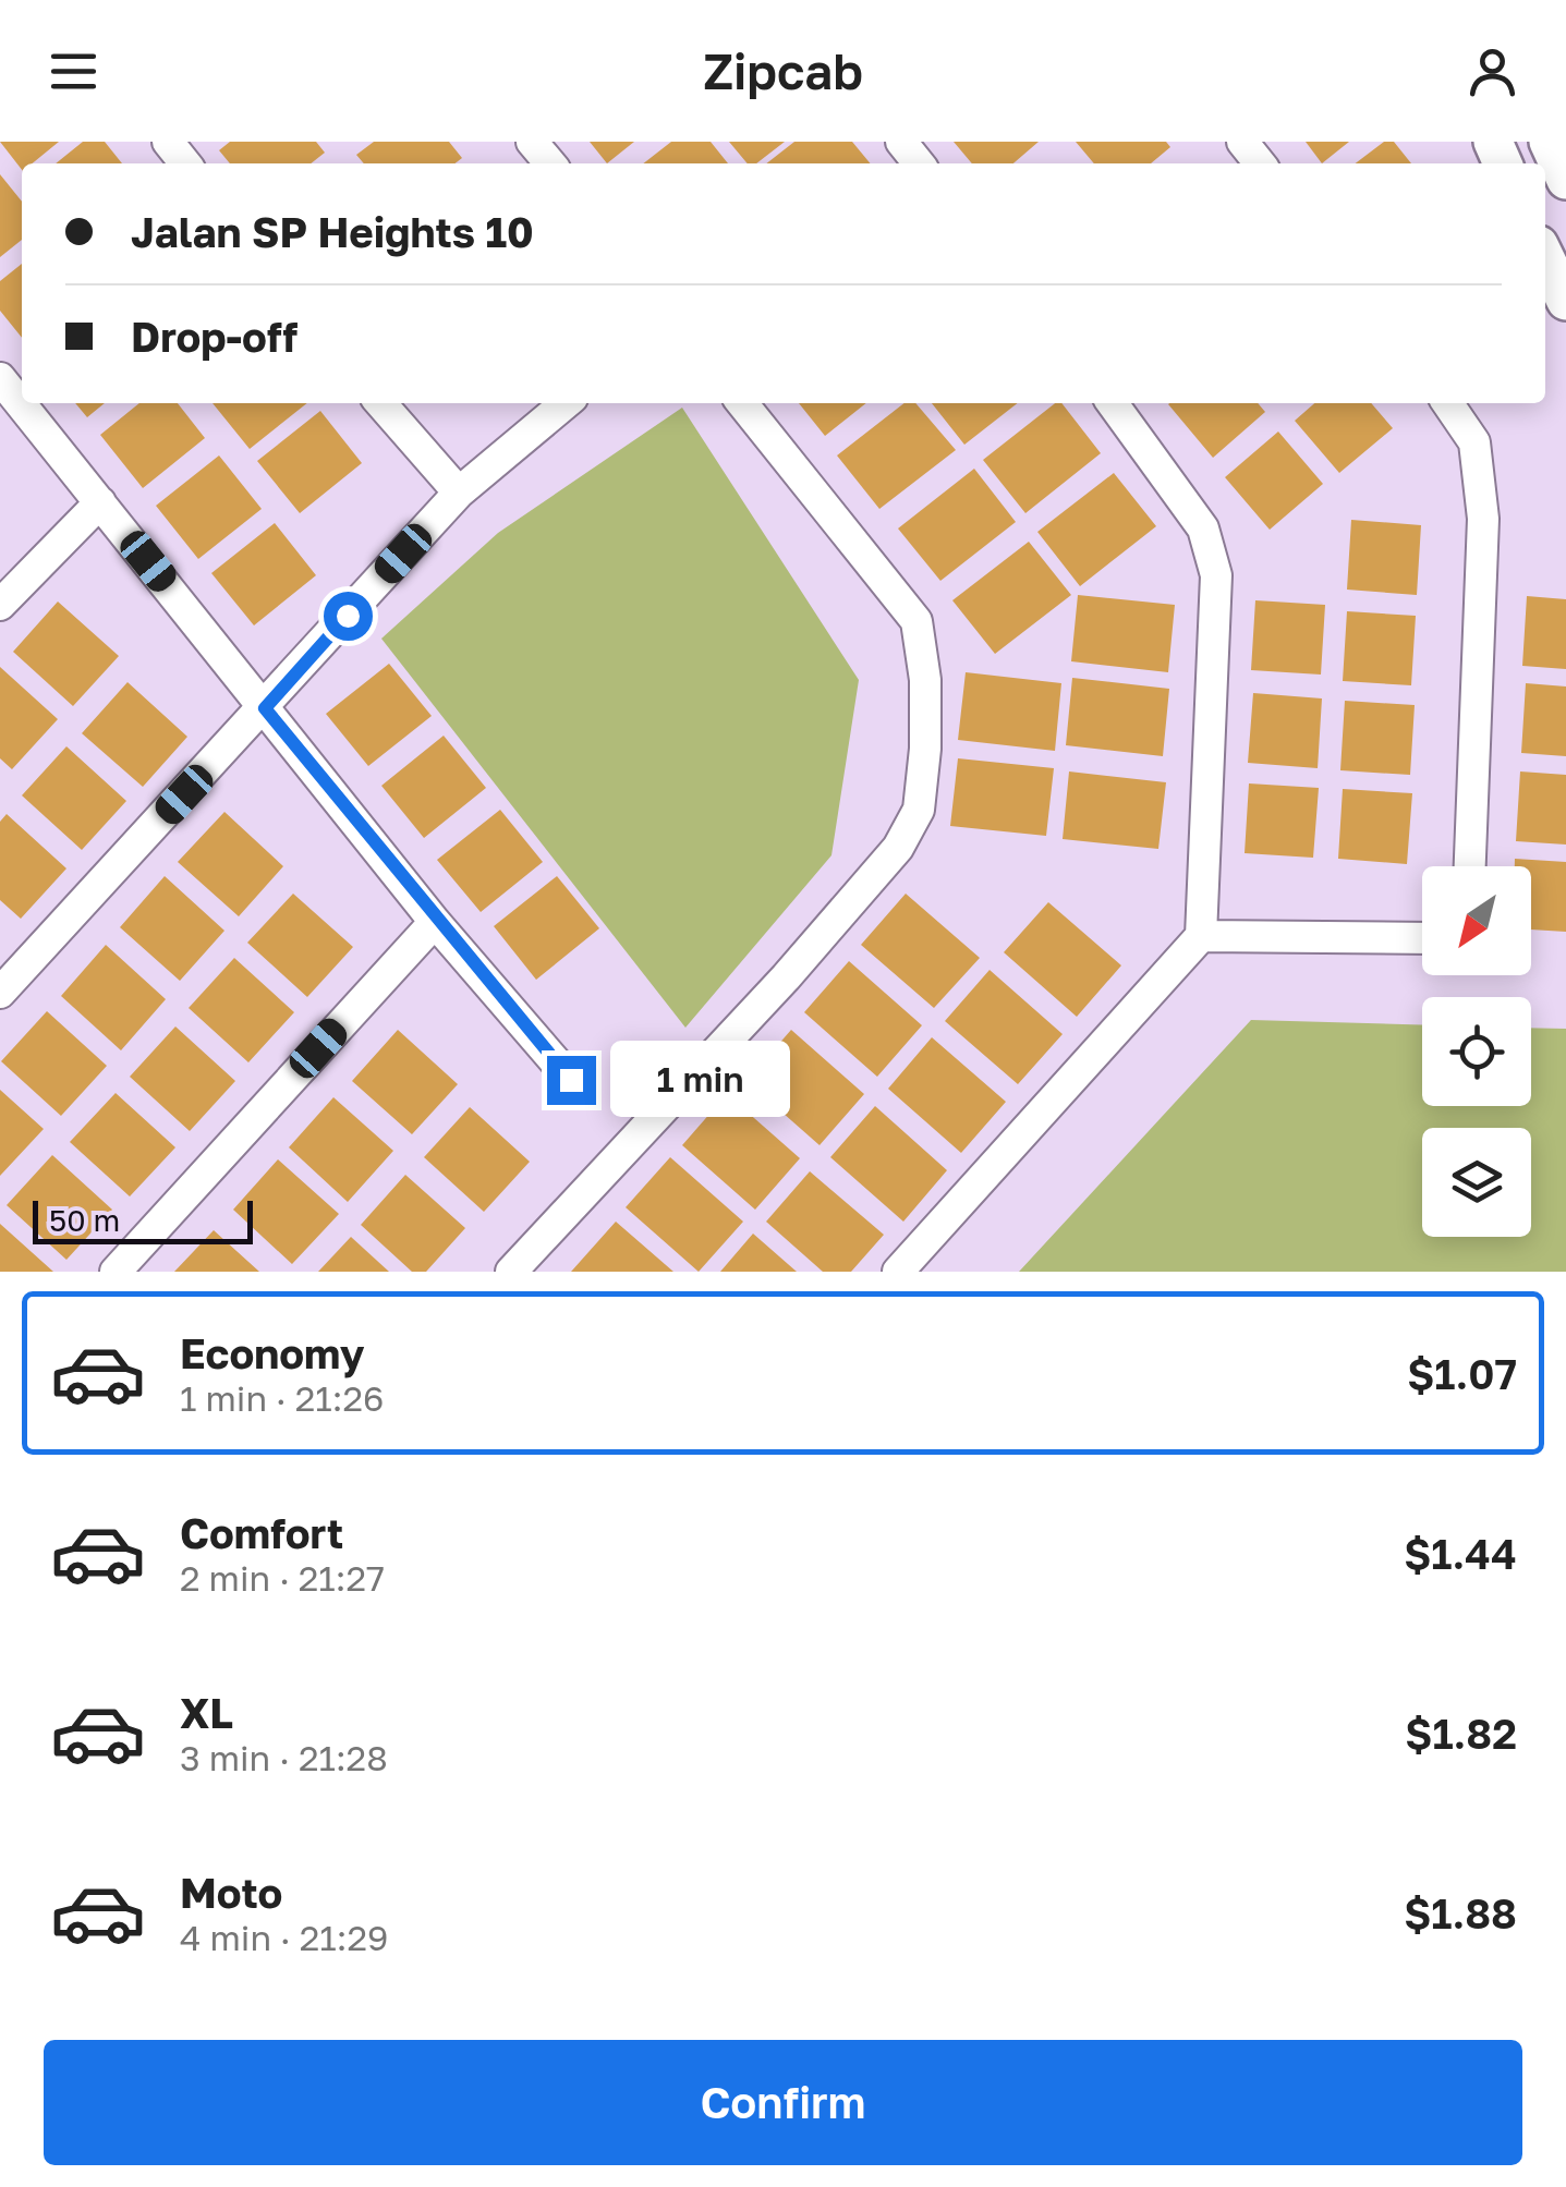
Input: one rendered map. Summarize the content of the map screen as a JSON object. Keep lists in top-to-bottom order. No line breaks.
{"scale_bar":"50 m","north":"bottom left","page":{"header":"Zipcab","banner":["Jalan SP Heights 10","Drop-off"],"bubble":"1 min","scale":"50 m","list":[{"name":"Economy","note":"1 min · 21:26","value":"$1.07"},{"name":"Comfort","note":"2 min · 21:27","value":"$1.44"},{"name":"XL","note":"3 min · 21:28","value":"$1.82"},{"name":"Moto","note":"4 min · 21:29","value":"$1.88"}],"buttons":"Confirm"}}
